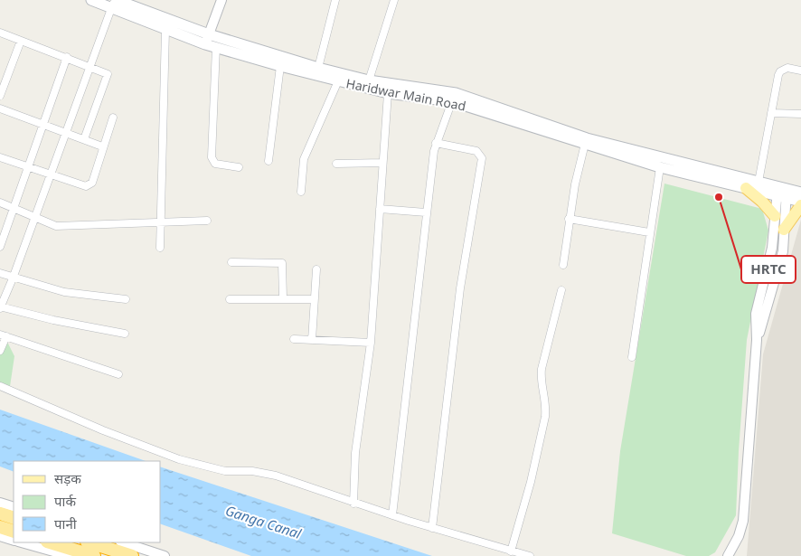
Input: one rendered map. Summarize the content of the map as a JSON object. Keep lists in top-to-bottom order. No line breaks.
{"streets":{"main road":["Haridwar Main Road"]},"water":["Ganga Canal"],"places":["HRTC"],"legend":["सड़क","पार्क","पानी"]}
